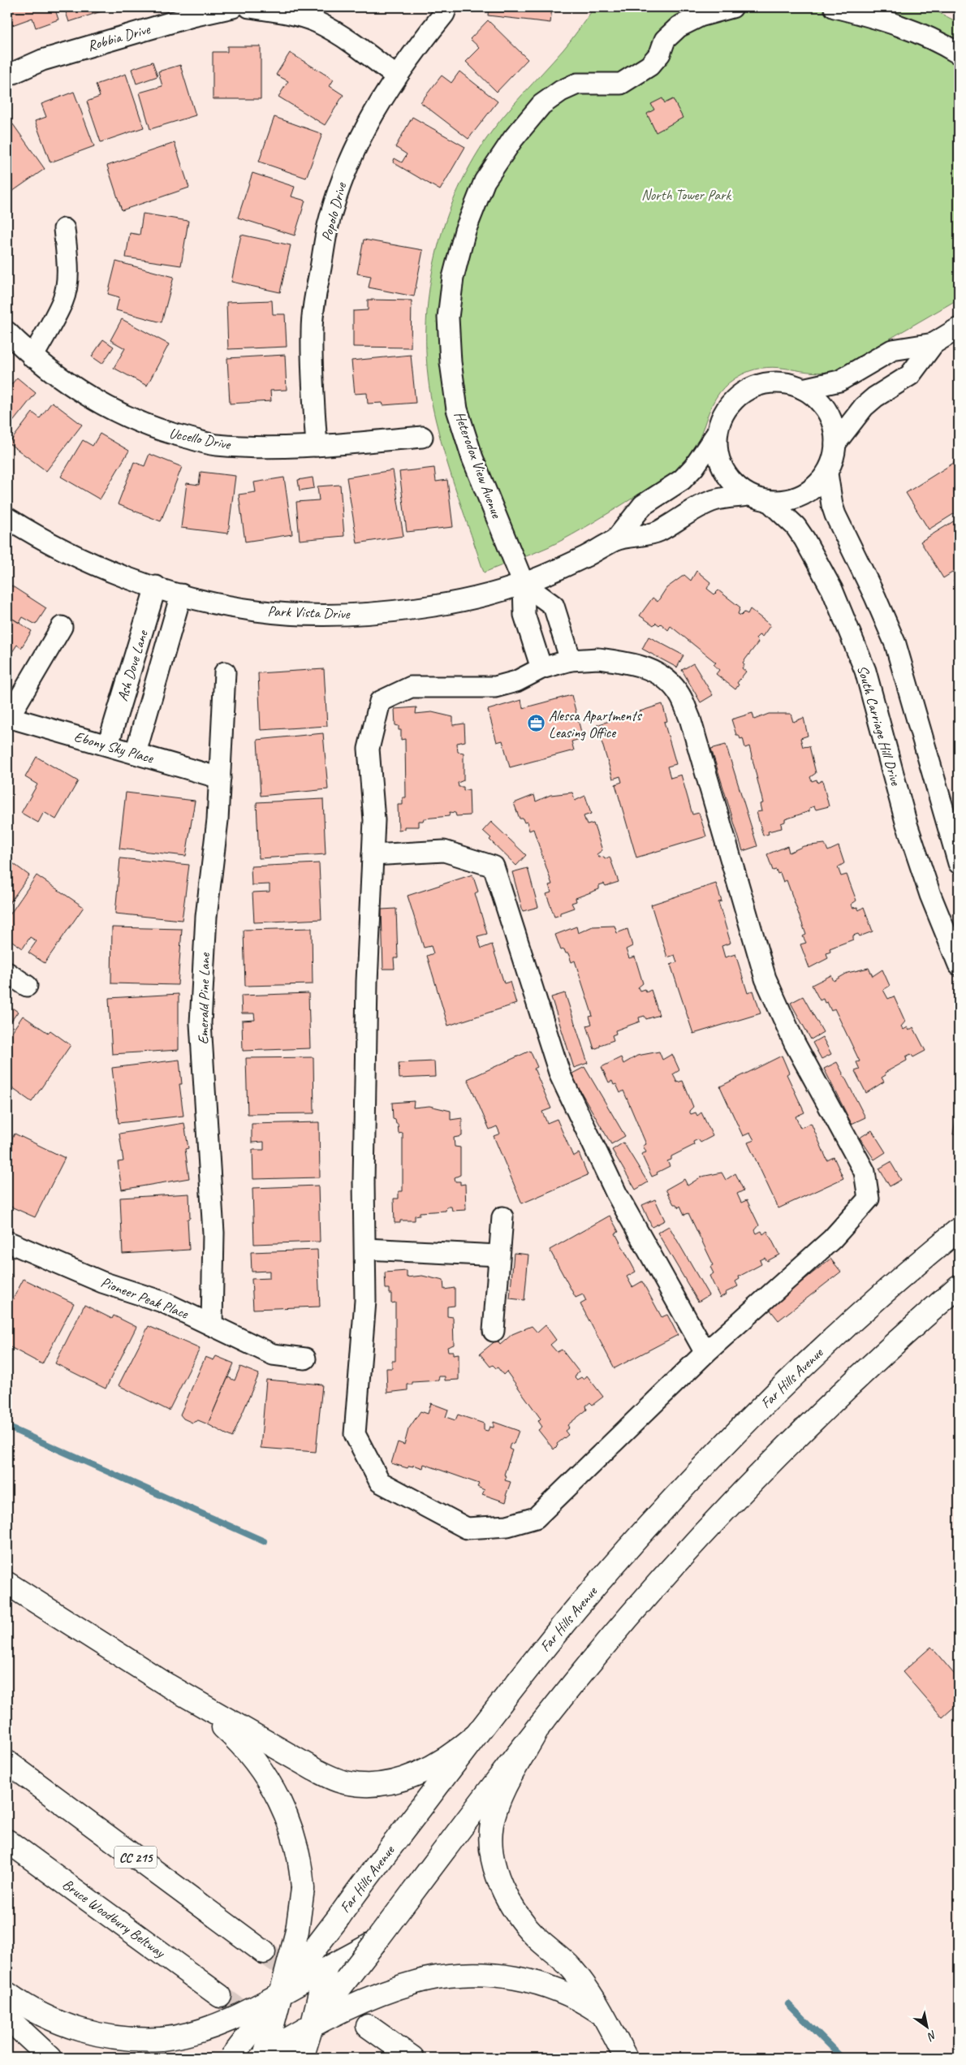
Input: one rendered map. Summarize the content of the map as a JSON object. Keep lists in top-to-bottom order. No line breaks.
{"streets":{"main road":["Far Hills Avenue","CC 215","Bruce Woodbury Beltway"],"street":["Robbia Drive","Popolo Drive","Uccello Drive","Heterodox View Avenue","Park Vista Drive","Ash Dove Lane","South Carriage Hill Drive","Ebony Sky Place","Emerald Pine Lane","Pioneer Peak Place"]},"crossings":[["Popolo Drive","Uccello Drive"],["Heterodox View Avenue","Park Vista Drive"],["Park Vista Drive","Ash Dove Lane"],["Park Vista Drive","South Carriage Hill Drive"],["Ash Dove Lane","Ebony Sky Place"],["Ebony Sky Place","Emerald Pine Lane"],["Emerald Pine Lane","Pioneer Peak Place"]],"parks":["North Tower Park"],"places":{"office":["Alessa Apartments Leasing Office"]},"north":"bottom right"}
